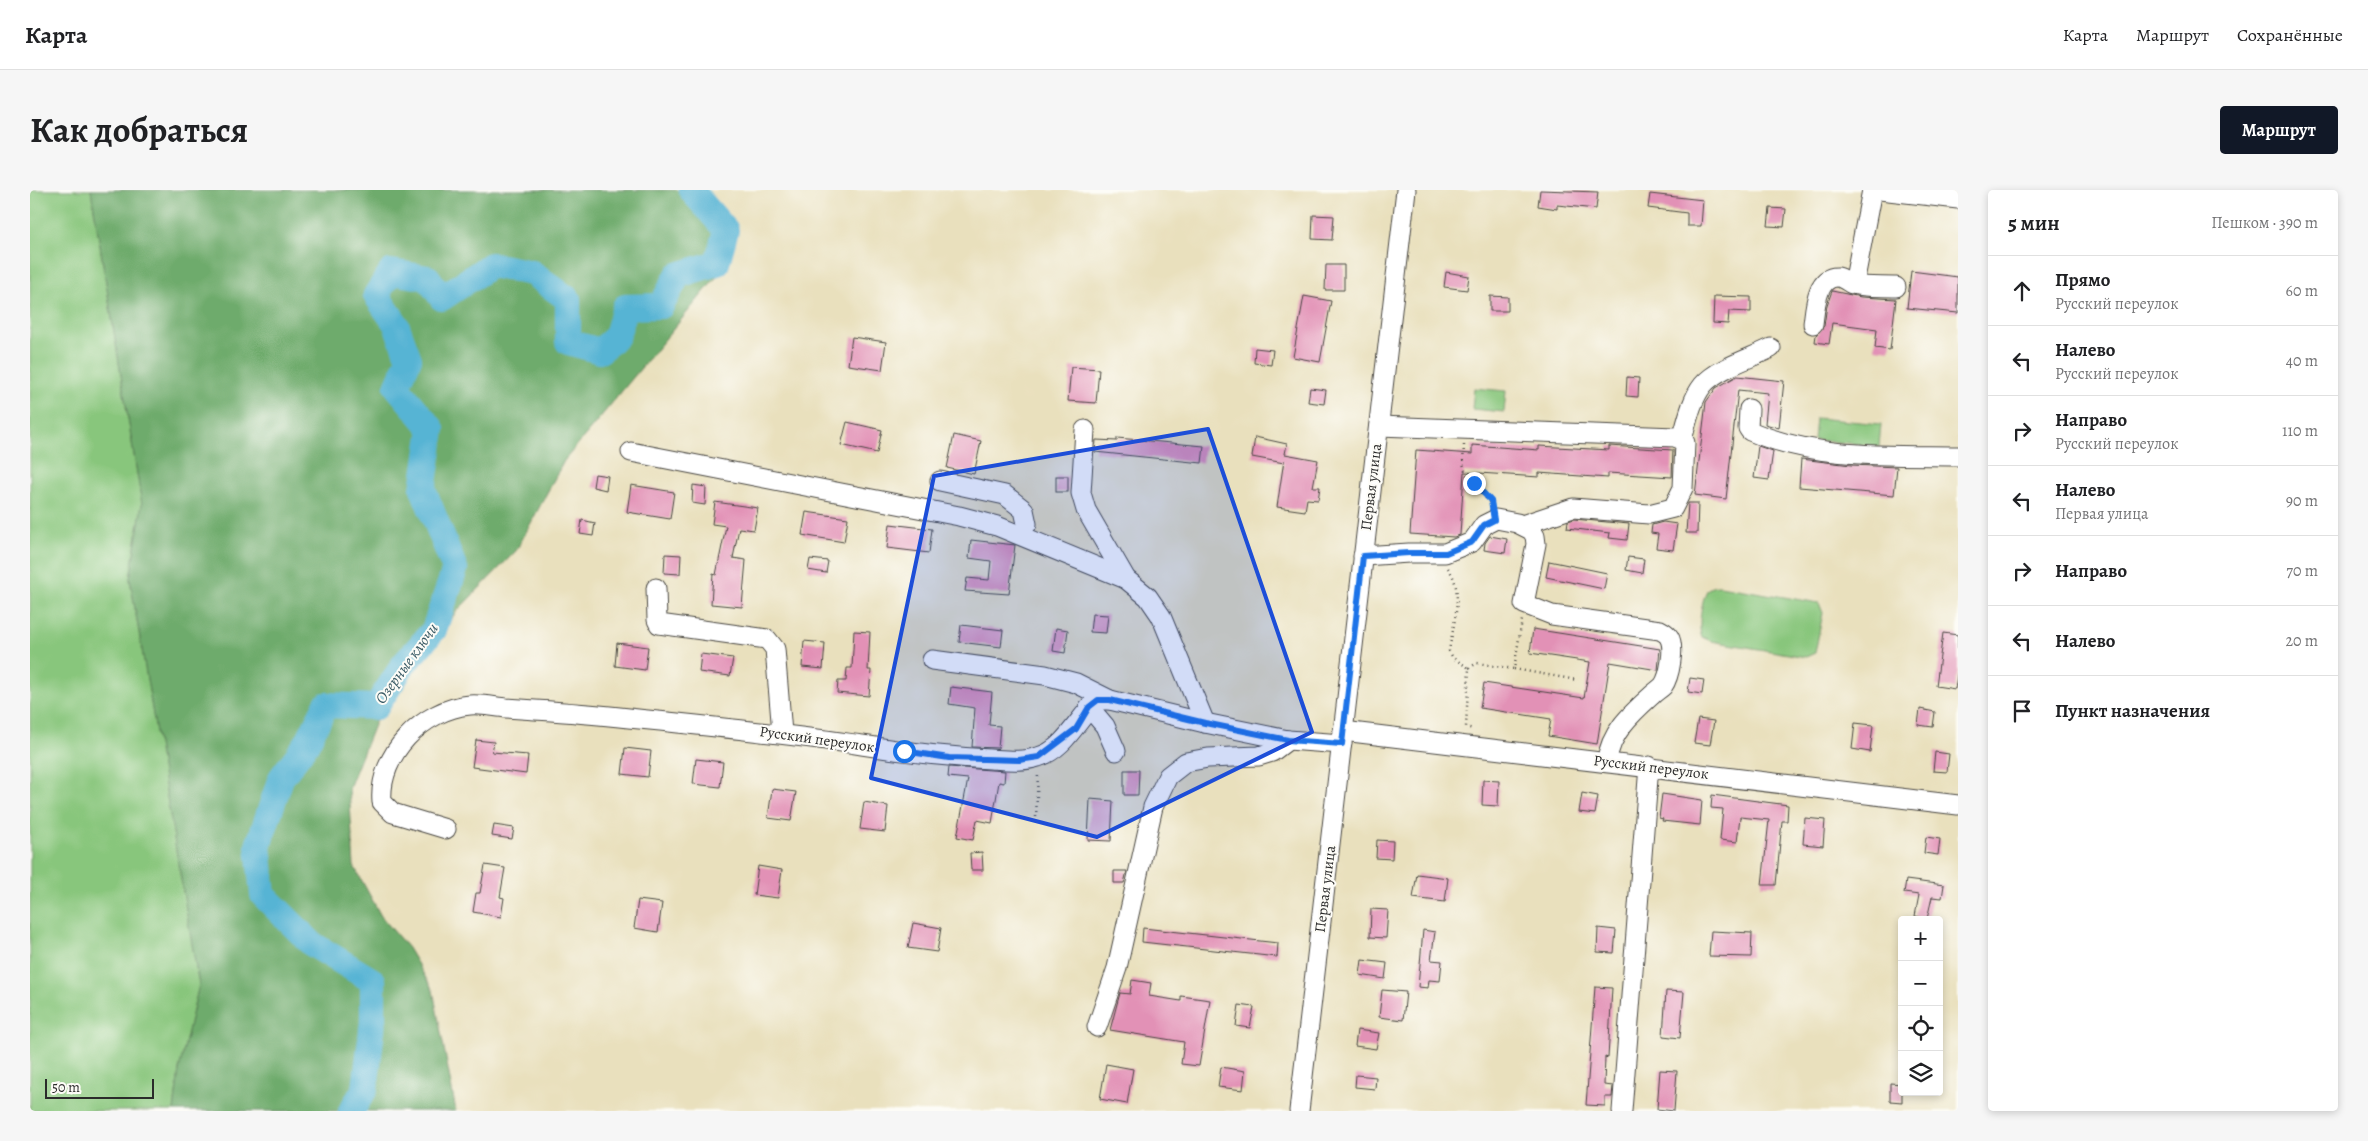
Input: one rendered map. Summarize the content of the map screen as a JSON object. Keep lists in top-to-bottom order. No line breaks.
{"streets":{"street":["Первая улица","Русский переулок"]},"crossings":[["Первая улица","Русский переулок"]],"water":["Озерные ключи"],"scale_bar":"50 m","page":{"header":"Карта","nav":["Карта","Маршрут","Сохранённые"],"title":"Как добраться","buttons":"Маршрут","heading":["5 мин","Пешком · 390 m"],"list":[["Прямо","Русский переулок","60 m"],["Налево","Русский переулок","40 m"],["Направо","Русский переулок","110 m"],["Налево","Первая улица","90 m"],["Направо","70 m"],["Налево","20 m"],"Пункт назначения"],"map_buttons":["+","−"],"scale":"50 m"}}
